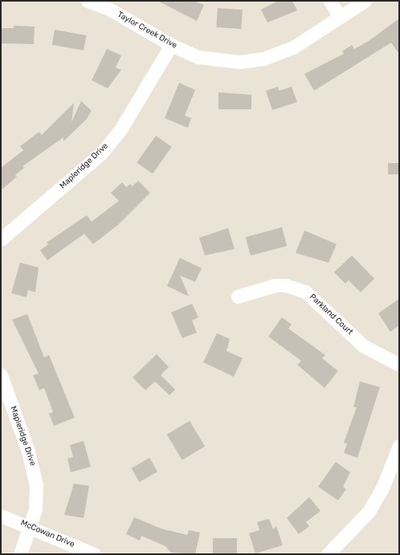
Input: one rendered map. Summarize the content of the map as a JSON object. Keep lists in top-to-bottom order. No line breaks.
{"streets":{"street":["Taylor Creek Drive","Mapleridge Drive","Parkland Court","McCowan Drive"]},"crossings":[["Taylor Creek Drive","Mapleridge Drive"],["Mapleridge Drive","McCowan Drive"]]}
